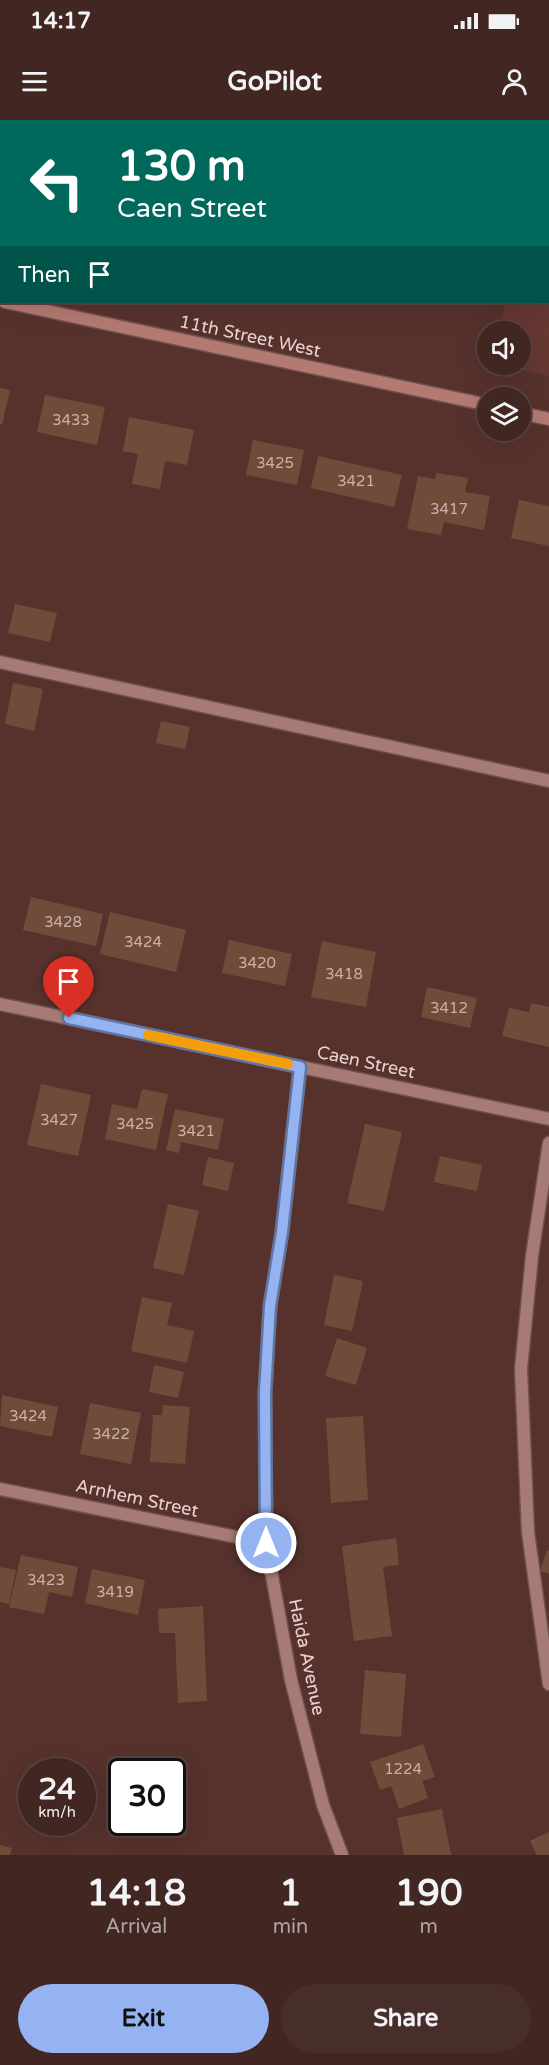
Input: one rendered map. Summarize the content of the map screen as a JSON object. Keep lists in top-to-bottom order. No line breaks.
{"streets":{"main road":["11th Street West"],"street":["Caen Street","Arnhem Street","Haida Avenue"]},"crossings":[["Caen Street","Haida Avenue"],["Arnhem Street","Haida Avenue"]],"house_numbers":["3433","3425","3421","3417","3428","3424","3420","3418","3412","3427","3425","3421","3424","3422","3423","3419","1224"],"page":{"status":"14:17","header":"GoPilot","turn":["130 m","Caen Street"],"then":"Then","speed":"24 km/h","limit":"30","eta":["14:18","Arrival","1","min","190","m"],"buttons":["Exit","Share"]}}
